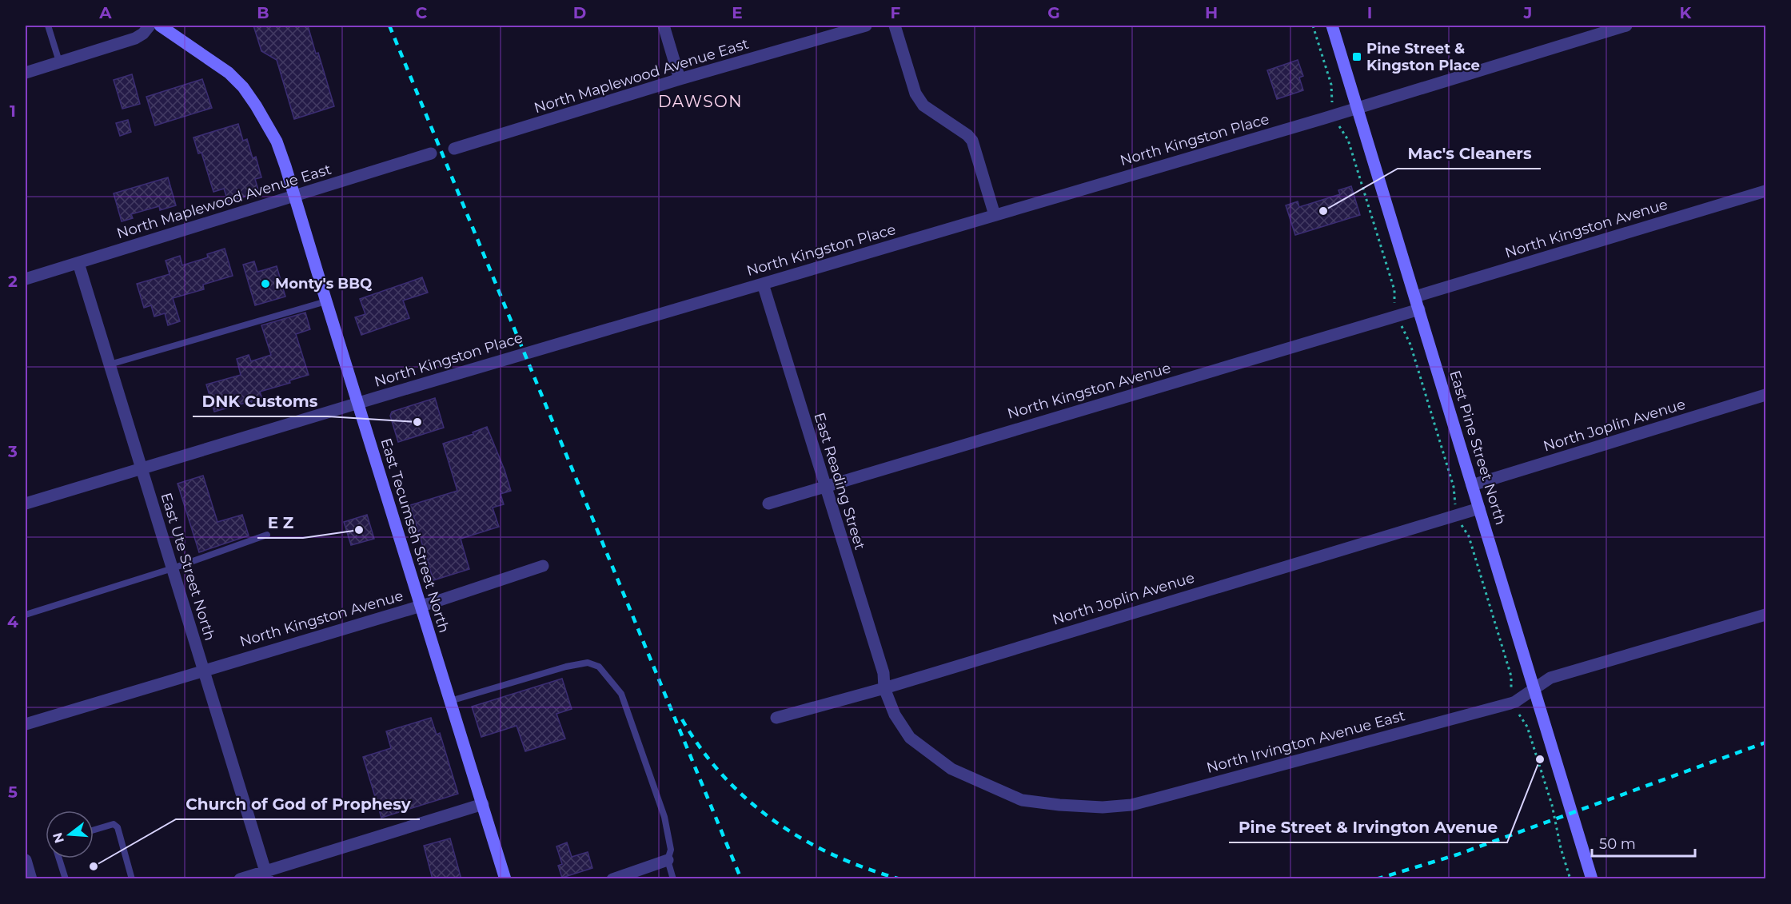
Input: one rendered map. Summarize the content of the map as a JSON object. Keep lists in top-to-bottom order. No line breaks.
{"streets":{"street":["North Maplewood Avenue East","North Kingston Place","North Kingston Avenue","North Joplin Avenue","East Pine Street North","East Reading Street","East Tecumseh Street North","East Ute Street North","North Irvington Avenue East"]},"crossings":[["North Maplewood Avenue East","East Tecumseh Street North"],["North Maplewood Avenue East","East Ute Street North"],["North Kingston Place","East Pine Street North"],["North Kingston Place","East Reading Street"],["North Kingston Place","East Tecumseh Street North"],["North Kingston Place","East Ute Street North"],["North Kingston Avenue","East Pine Street North"],["North Kingston Avenue","East Reading Street"],["North Kingston Avenue","East Tecumseh Street North"],["North Kingston Avenue","East Ute Street North"],["North Joplin Avenue","East Pine Street North"],["North Joplin Avenue","East Reading Street"],["North Joplin Avenue","North Irvington Avenue East"],["East Pine Street North","North Irvington Avenue East"],["East Reading Street","North Irvington Avenue East"]],"districts":["DAWSON"],"places":{"transit":["Pine Street & Kingston Place"],"other":["Mac's Cleaners","Monty's BBQ","DNK Customs","E Z","Pine Street & Irvington Avenue","Church of God of Prophesy"]},"scale_bar":"50 m","north":"left","grid":{"columns":["A","B","C","D","E","F","G","H","I","J","K"],"rows":["1","2","3","4","5"]}}
